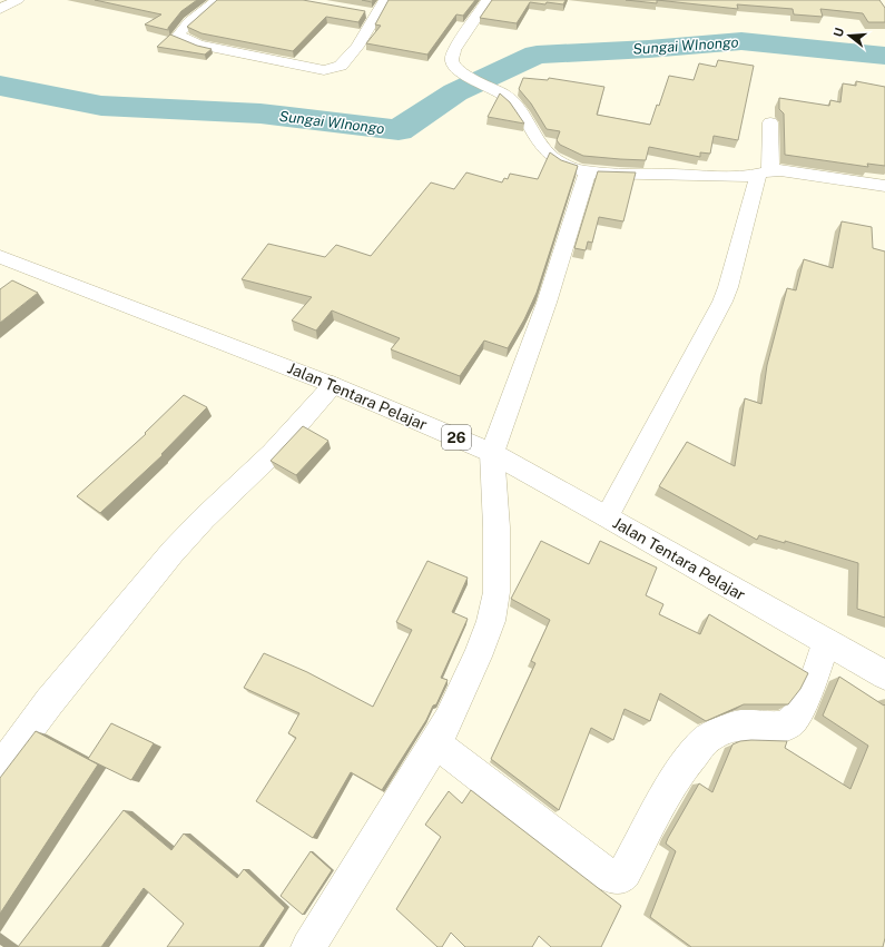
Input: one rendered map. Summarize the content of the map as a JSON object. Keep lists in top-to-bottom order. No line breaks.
{"streets":{"street":["Jalan Tentara Pelajar","26"]},"water":["Sungai WInongo"],"north":"left"}
